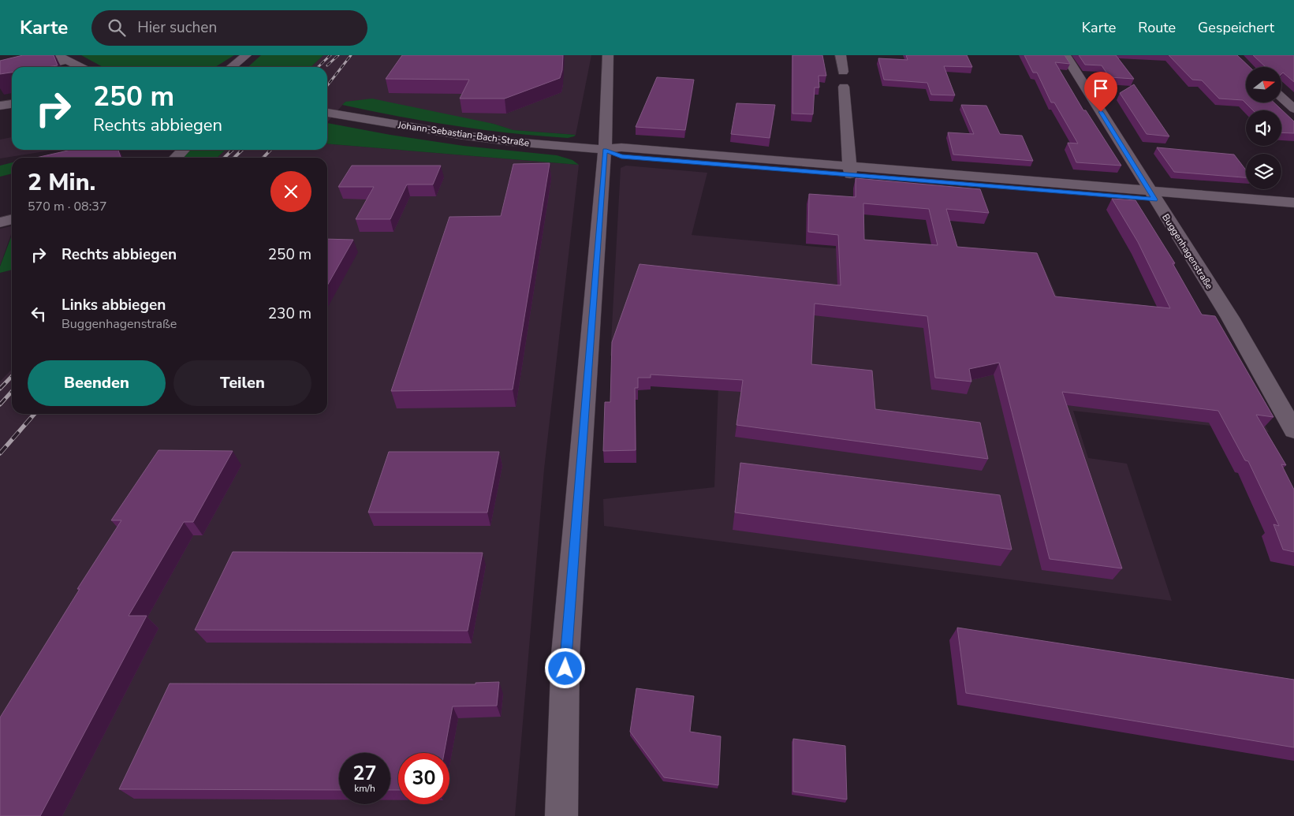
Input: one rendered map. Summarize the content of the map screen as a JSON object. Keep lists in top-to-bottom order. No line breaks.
{"streets":{"street":["Johann-Sebastian-Bach-Straße","Buggenhagenstraße"]},"crossings":[["Johann-Sebastian-Bach-Straße","Buggenhagenstraße"]],"north":"right","page":{"header":"Karte","search":"Hier suchen","nav":["Karte","Route","Gespeichert"],"turn":["250 m","Rechts abbiegen"],"heading":["2 Min.","570 m · 08:37"],"list":[{"name":"Rechts abbiegen","value":"250 m"},{"name":"Links abbiegen","note":"Buggenhagenstraße","value":"230 m"}],"buttons":["Beenden","Teilen"],"speed":"27 km/h","limit":"30"}}
